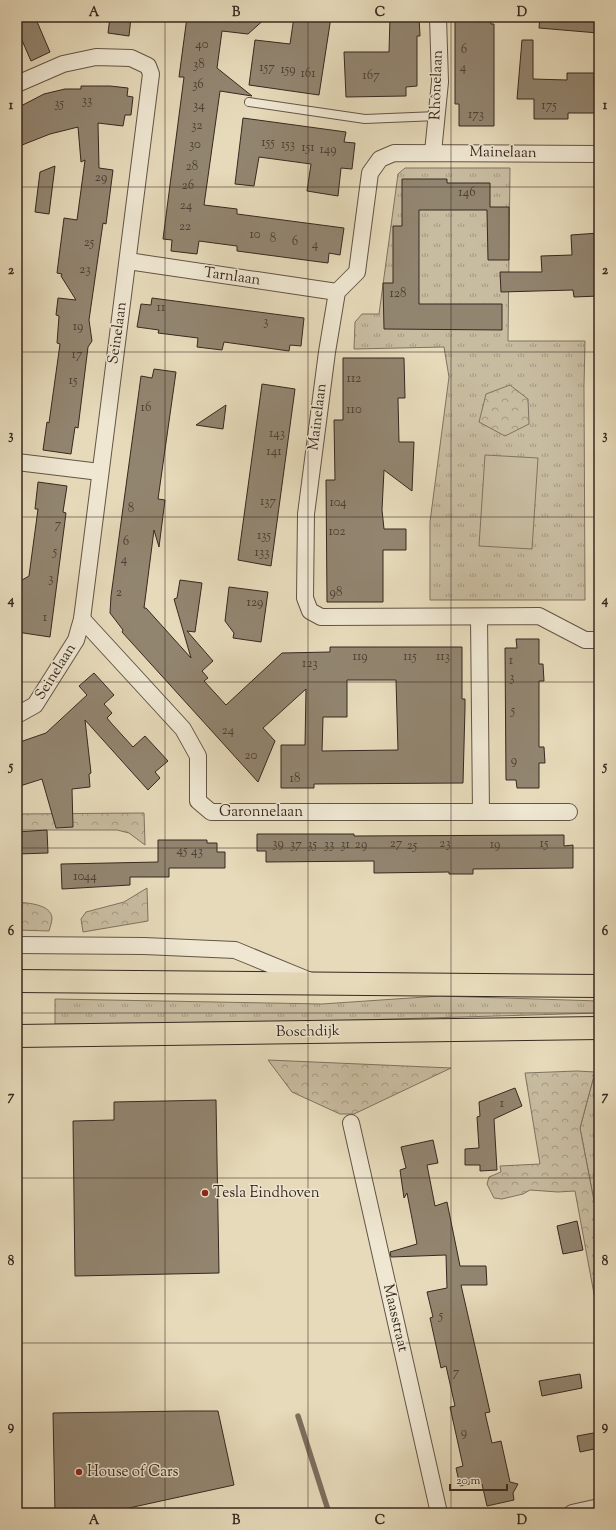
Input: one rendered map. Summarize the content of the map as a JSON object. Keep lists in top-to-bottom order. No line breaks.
{"streets":{"main road":["Boschdijk"],"street":["Rhônelaan","Mainelaan","Tarnlaan","Seinelaan","Garonnelaan","Maasstraat"]},"crossings":[["Rhônelaan","Mainelaan"],["Mainelaan","Tarnlaan"],["Tarnlaan","Seinelaan"],["Seinelaan","Garonnelaan"]],"places":["Tesla Eindhoven","House of Cars"],"house_numbers":["40","6","38","157","4","159","161","167","36","33","35","34","175","173","32","155","30","153","151","149","28","29","26","146","24","22","10","8","6","25","4","23","128","11","3","19","17","112","15","16","110","143","141","137","104","8","7","102","135","6","5","133","4","3","2","98","129","1","119","115","113","1","123","3","5","24","20","9","18","39","27","23","15","37","35","33","31","29","19","25","45","43","1044","1","5","7","9"],"scale_bar":"20 m","grid":{"columns":["A","B","C","D"],"rows":["1","2","3","4","5","6","7","8","9"]}}
